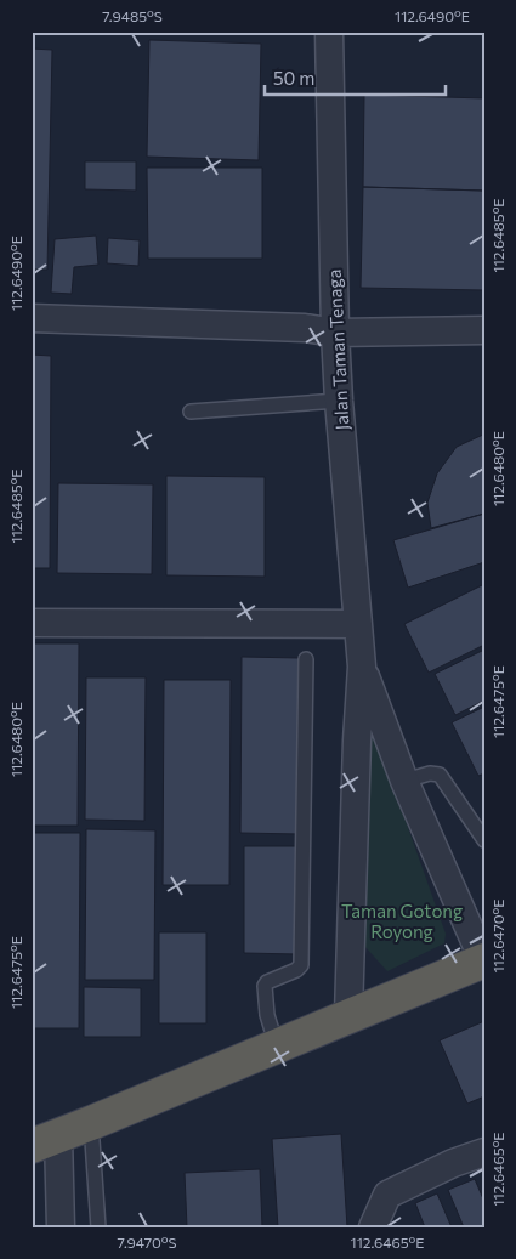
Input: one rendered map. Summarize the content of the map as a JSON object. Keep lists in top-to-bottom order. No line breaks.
{"streets":{"street":["Jalan Taman Tenaga"]},"parks":["Taman Gotong Royong"],"scale_bar":"50 m","coordinates":["7.9485°S","112.6490°E","112.6485°E","112.6480°E","112.6475°E","112.6470°E","112.6465°E","7.9470°S"]}
